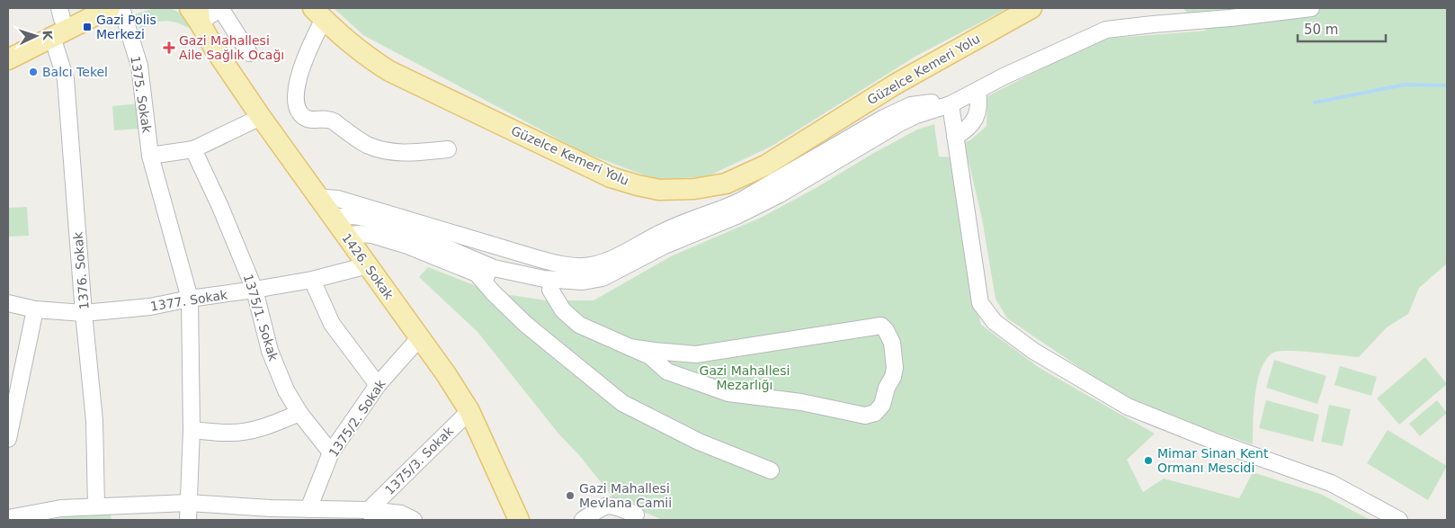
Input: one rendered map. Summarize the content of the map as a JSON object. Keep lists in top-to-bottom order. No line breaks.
{"streets":{"main road":["Güzelce Kemeri Yolu","1426. Sokak"],"street":["1375. Sokak","1376. Sokak","1377. Sokak","1375/1. Sokak","1375/2. Sokak","1375/3. Sokak"]},"crossings":[["1375. Sokak","1377. Sokak"],["1426. Sokak","1377. Sokak"],["1426. Sokak","1375/2. Sokak"],["1426. Sokak","1375/3. Sokak"],["1376. Sokak","1377. Sokak"],["1377. Sokak","1375/1. Sokak"],["1375/1. Sokak","1375/2. Sokak"]],"parks":["Gazi Mahallesi Mezarlığı"],"places":{"transit":["Gazi Polis Merkezi"],"health":["Gazi Mahallesi Aile Sağlık Ocağı"],"other":["Balcı Tekel","Mimar Sinan Kent Ormanı Mescidi","Gazi Mahallesi Mevlana Camii"]},"scale_bar":"50 m","north":"right"}
